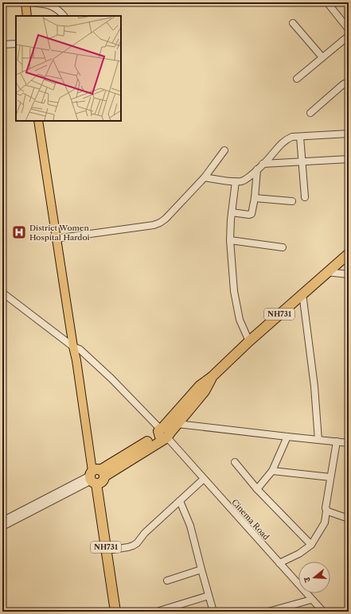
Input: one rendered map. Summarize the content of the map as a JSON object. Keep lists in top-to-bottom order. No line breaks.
{"streets":{"highway":["NH731"],"street":["Cinema Road"]},"crossings":[["NH731","Cinema Road"]],"places":{"hospital":["District Women Hospital Hardoi"]},"north":"left"}
